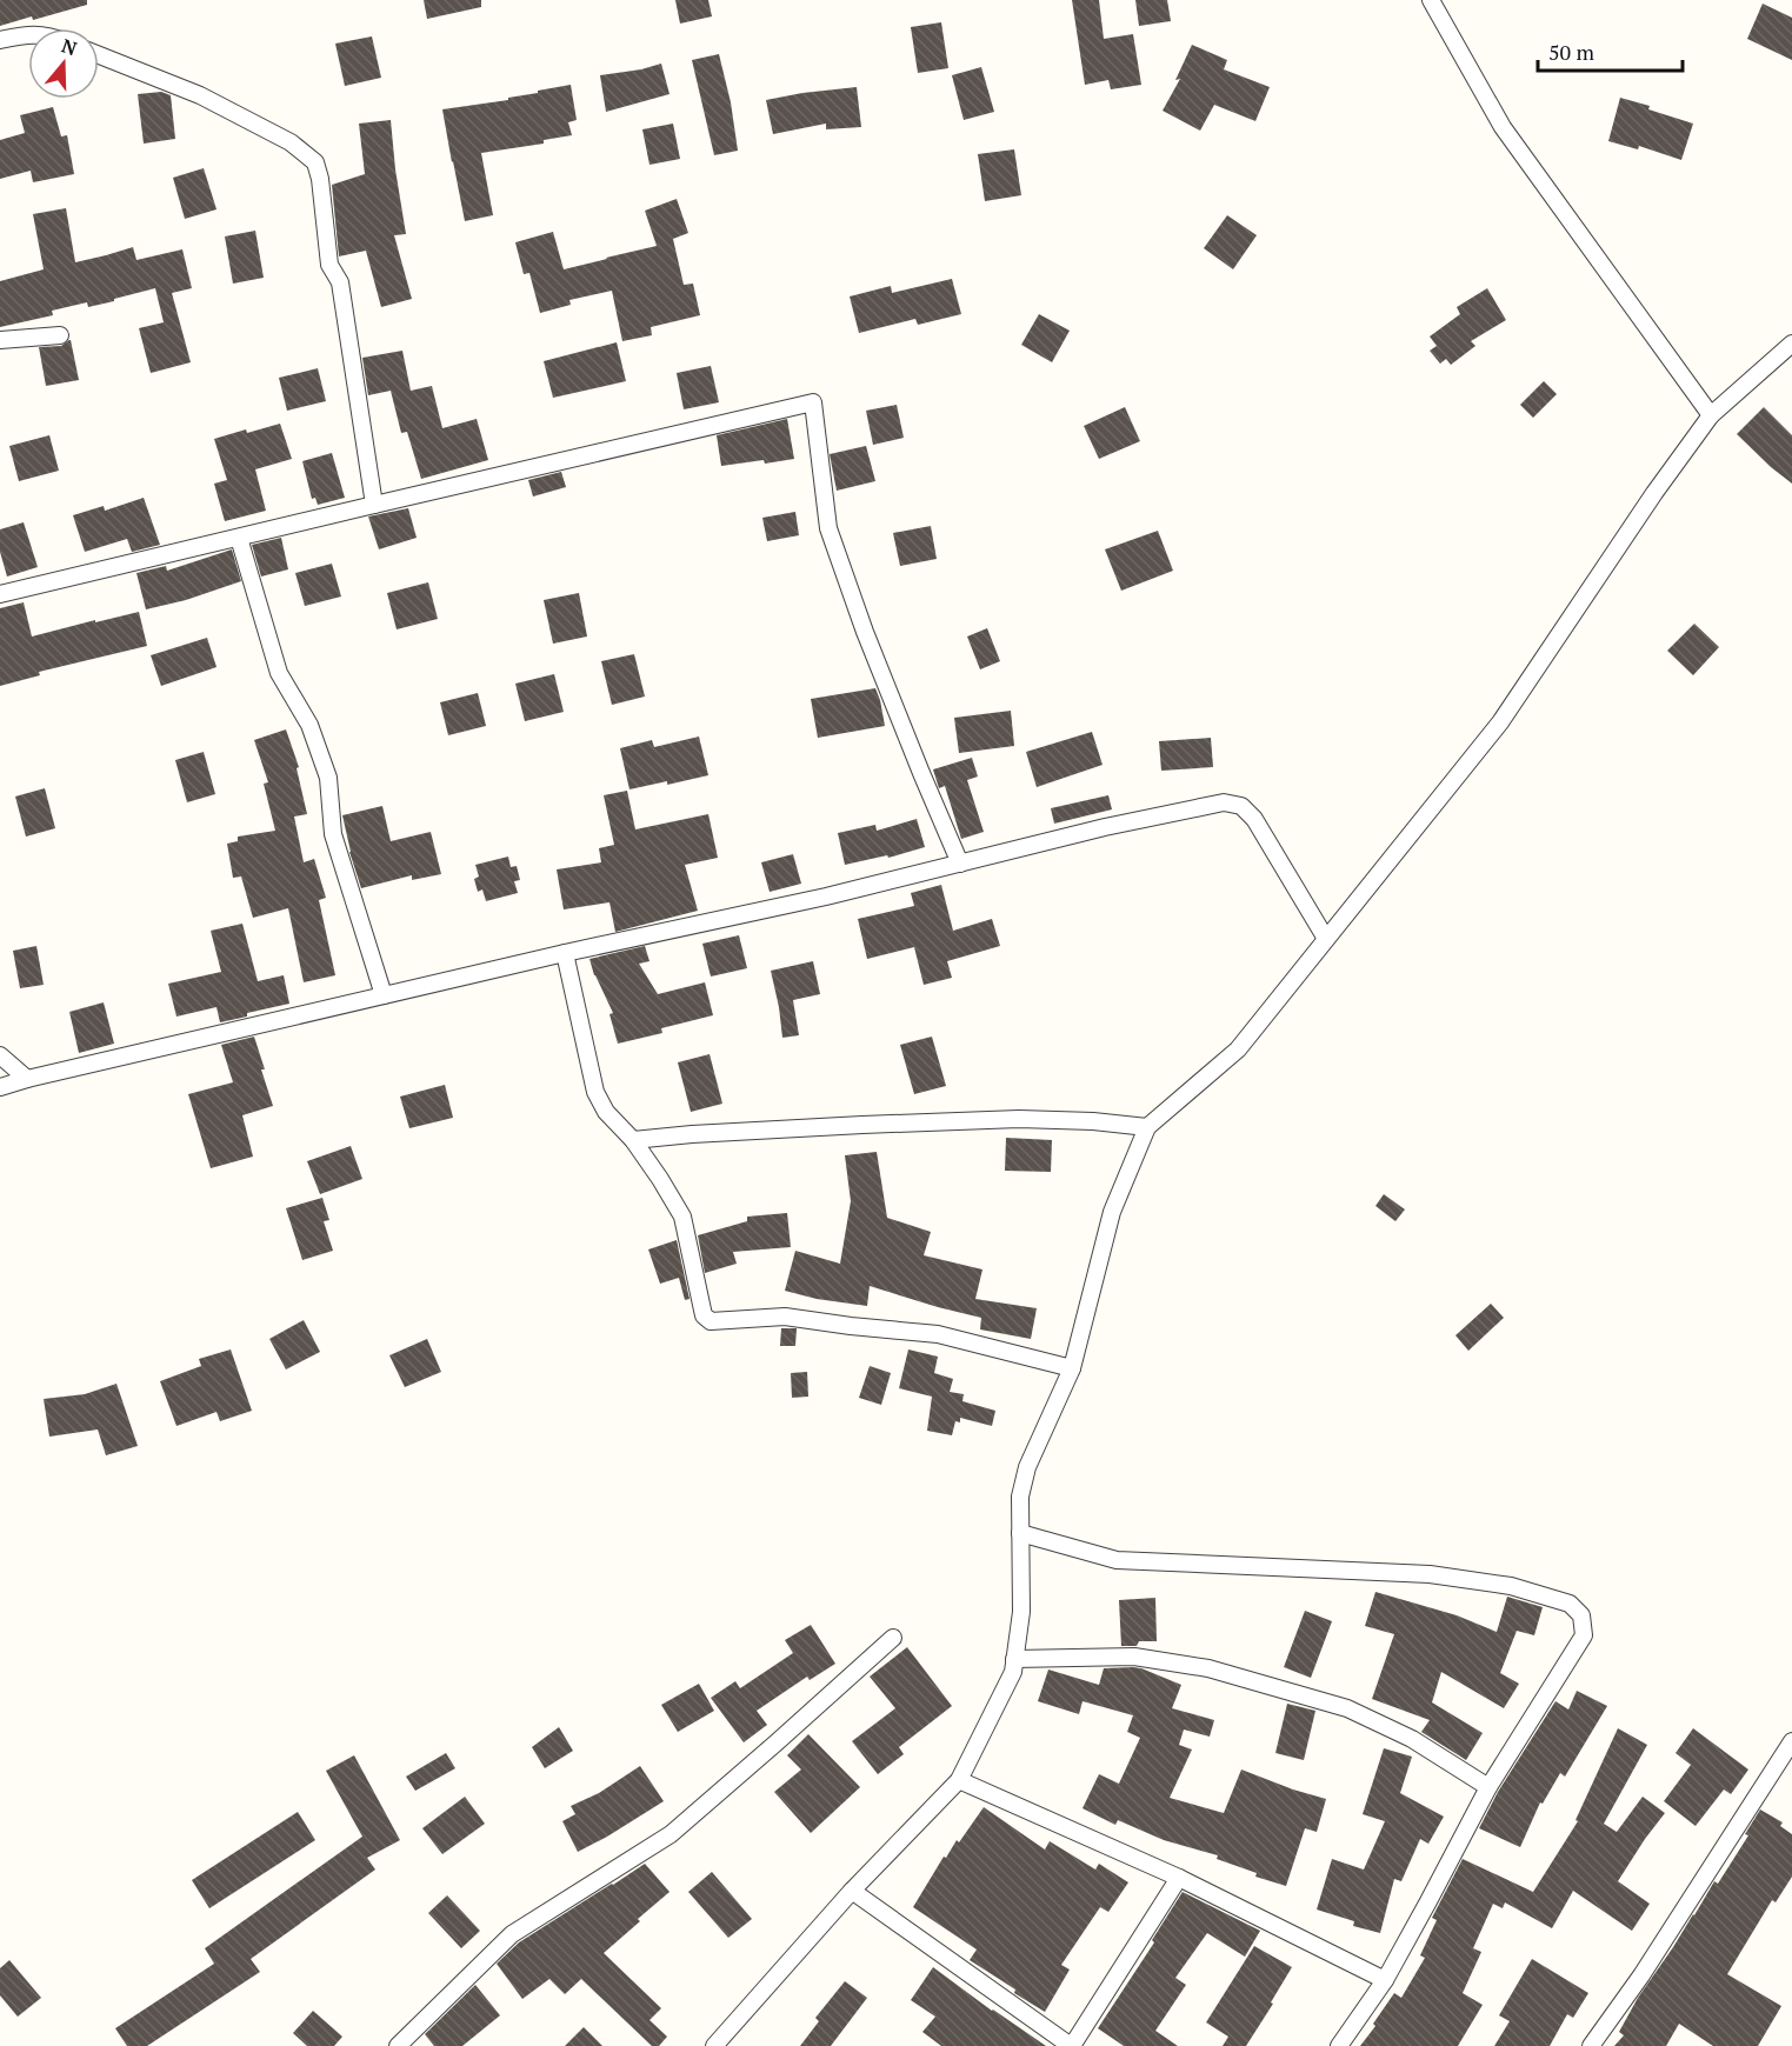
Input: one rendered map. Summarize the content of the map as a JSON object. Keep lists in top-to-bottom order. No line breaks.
{"scale_bar":"50 m","north":"top"}
